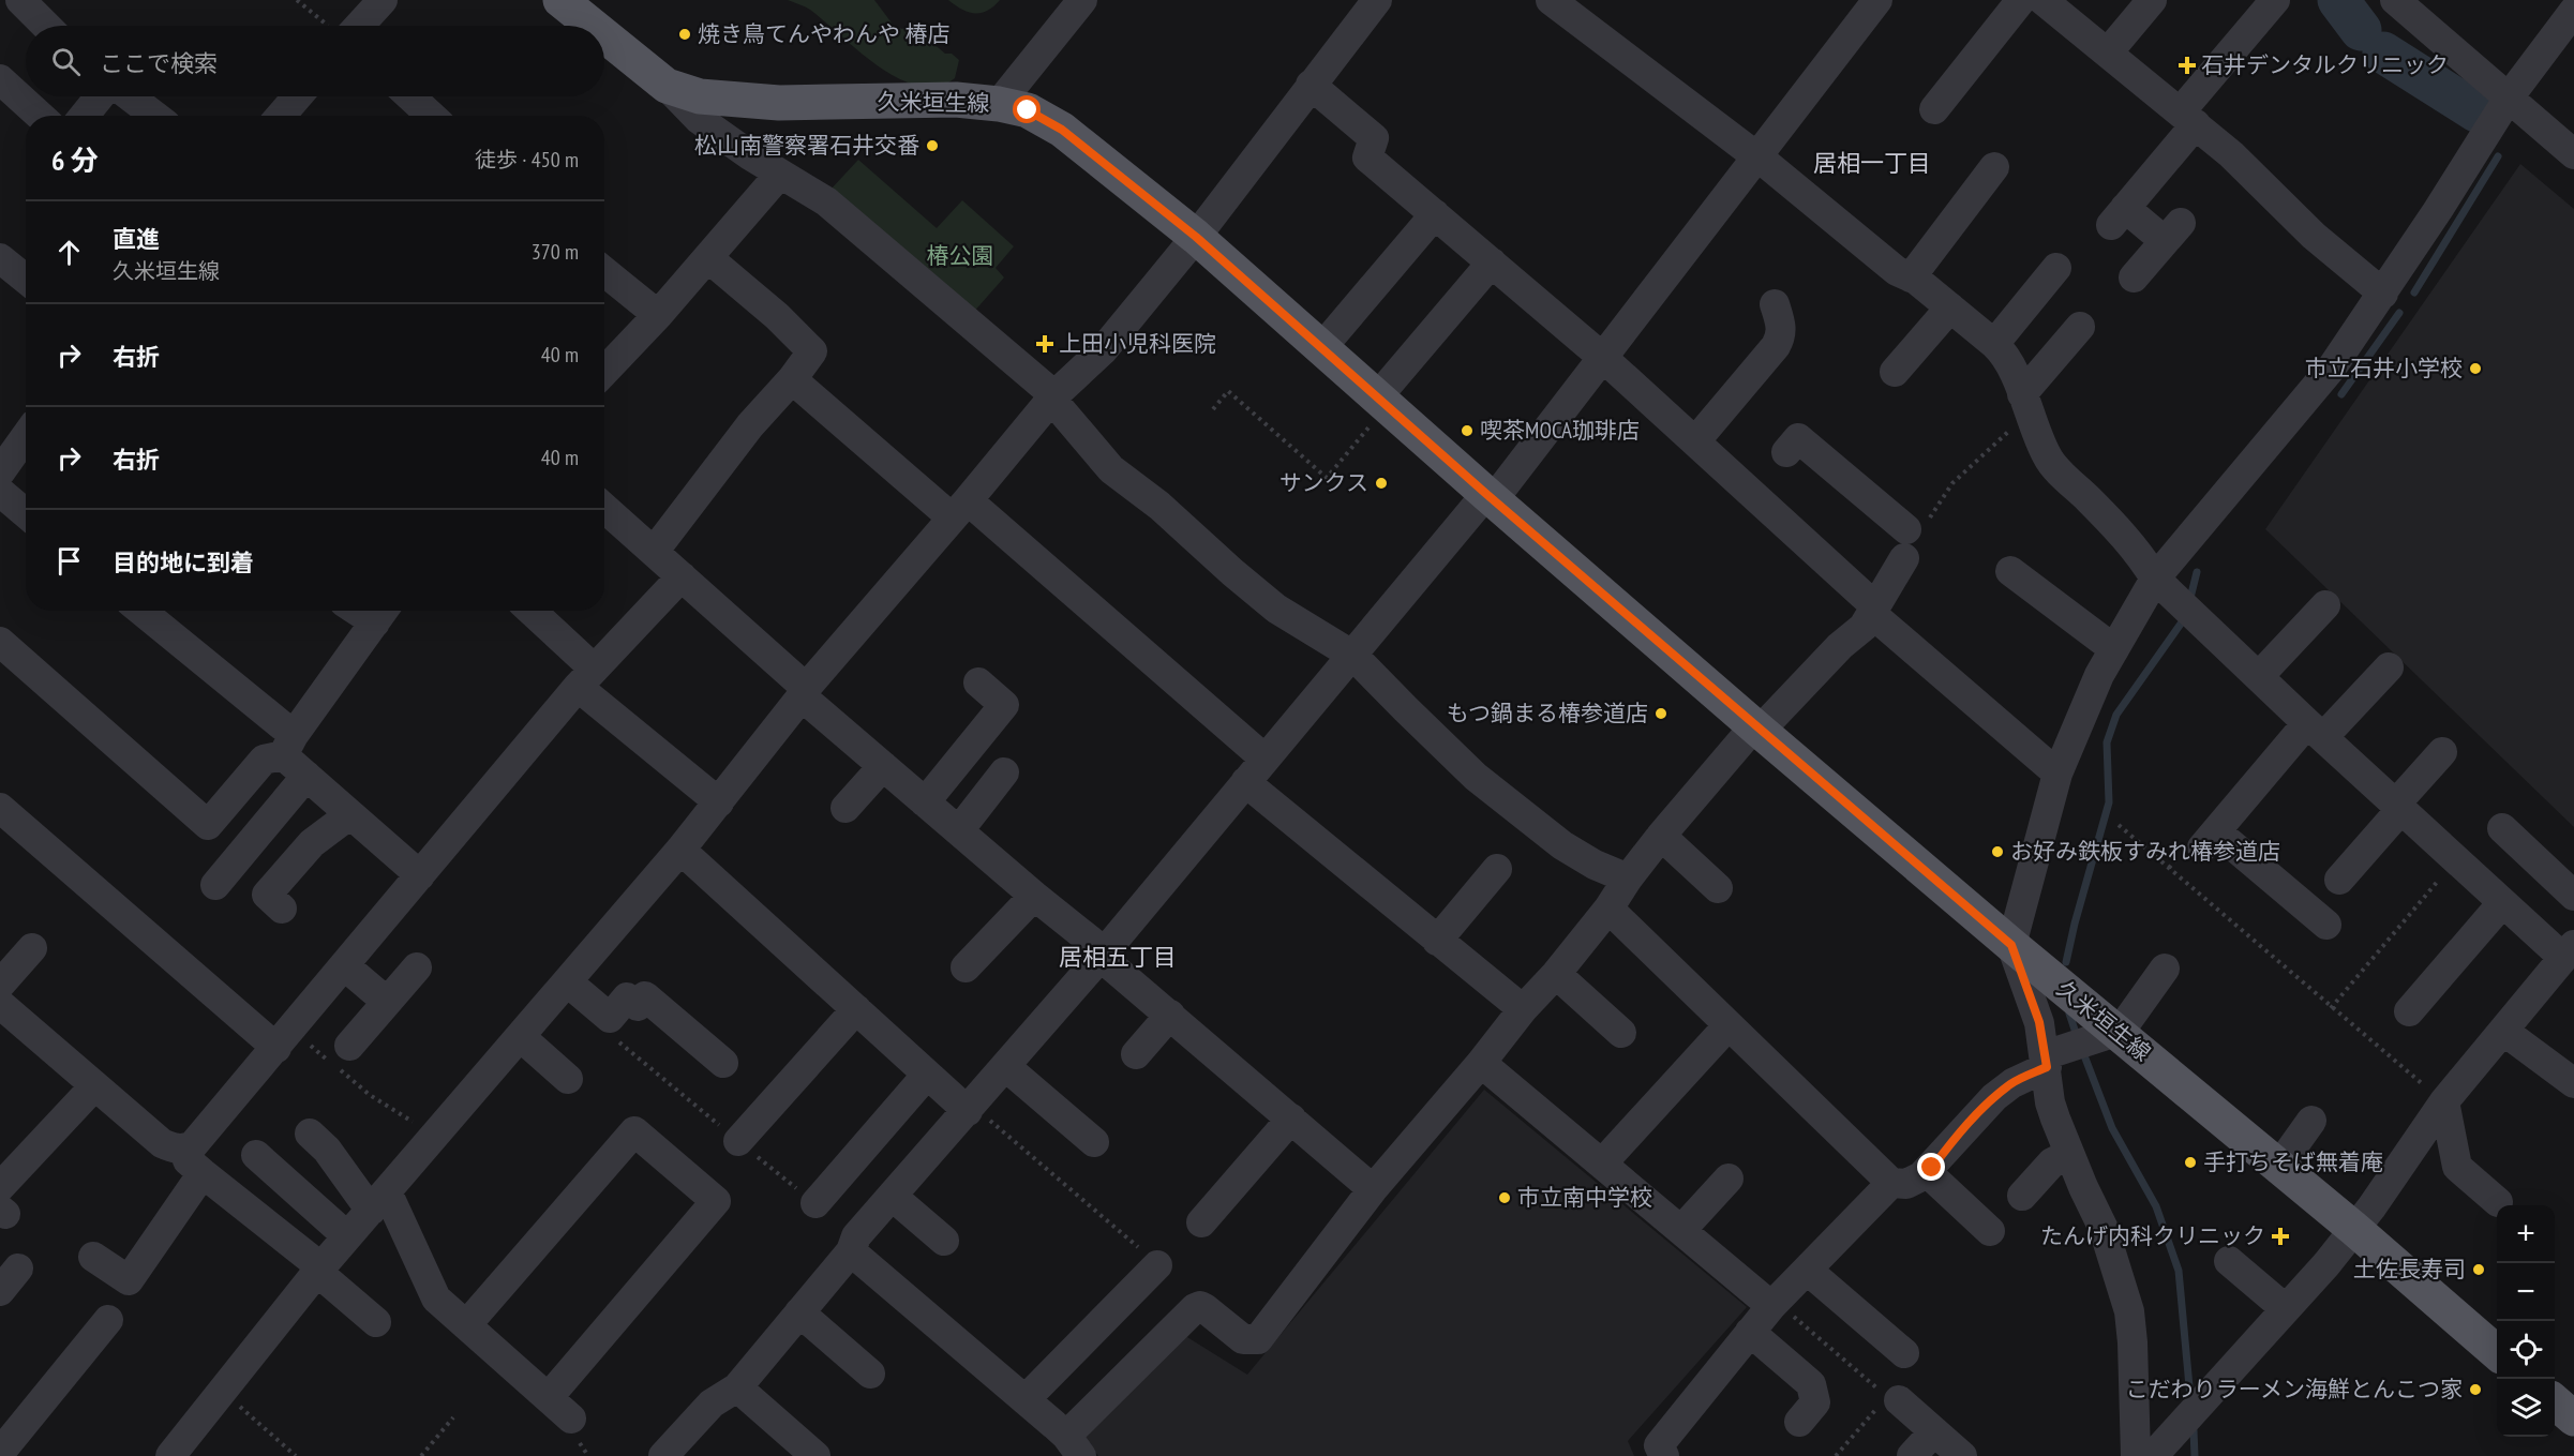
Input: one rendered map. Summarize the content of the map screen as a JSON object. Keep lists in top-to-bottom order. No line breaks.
{"streets":{"main road":["久米垣生線"]},"districts":["居相一丁目","居相五丁目"],"parks":["椿公園"],"places":{"other":["焼き鳥てんやわんや 椿店","松山南警察署石井交番","市立石井小学校","喫茶MOCA珈琲店","サンクス","もつ鍋まる椿参道店","お好み鉄板すみれ椿参道店","手打ちそば無着庵","市立南中学校","土佐長寿司","こだわりラーメン海鮮とんこつ家"],"health":["石井デンタルクリニック","上田小児科医院","たんげ内科クリニック"]},"page":{"search":"ここで検索","heading":["6 分","徒歩 · 450 m"],"list":[["直進","久米垣生線","370 m"],["右折","40 m"],["右折","40 m"],"目的地に到着"],"map_buttons":["+","−"]}}
